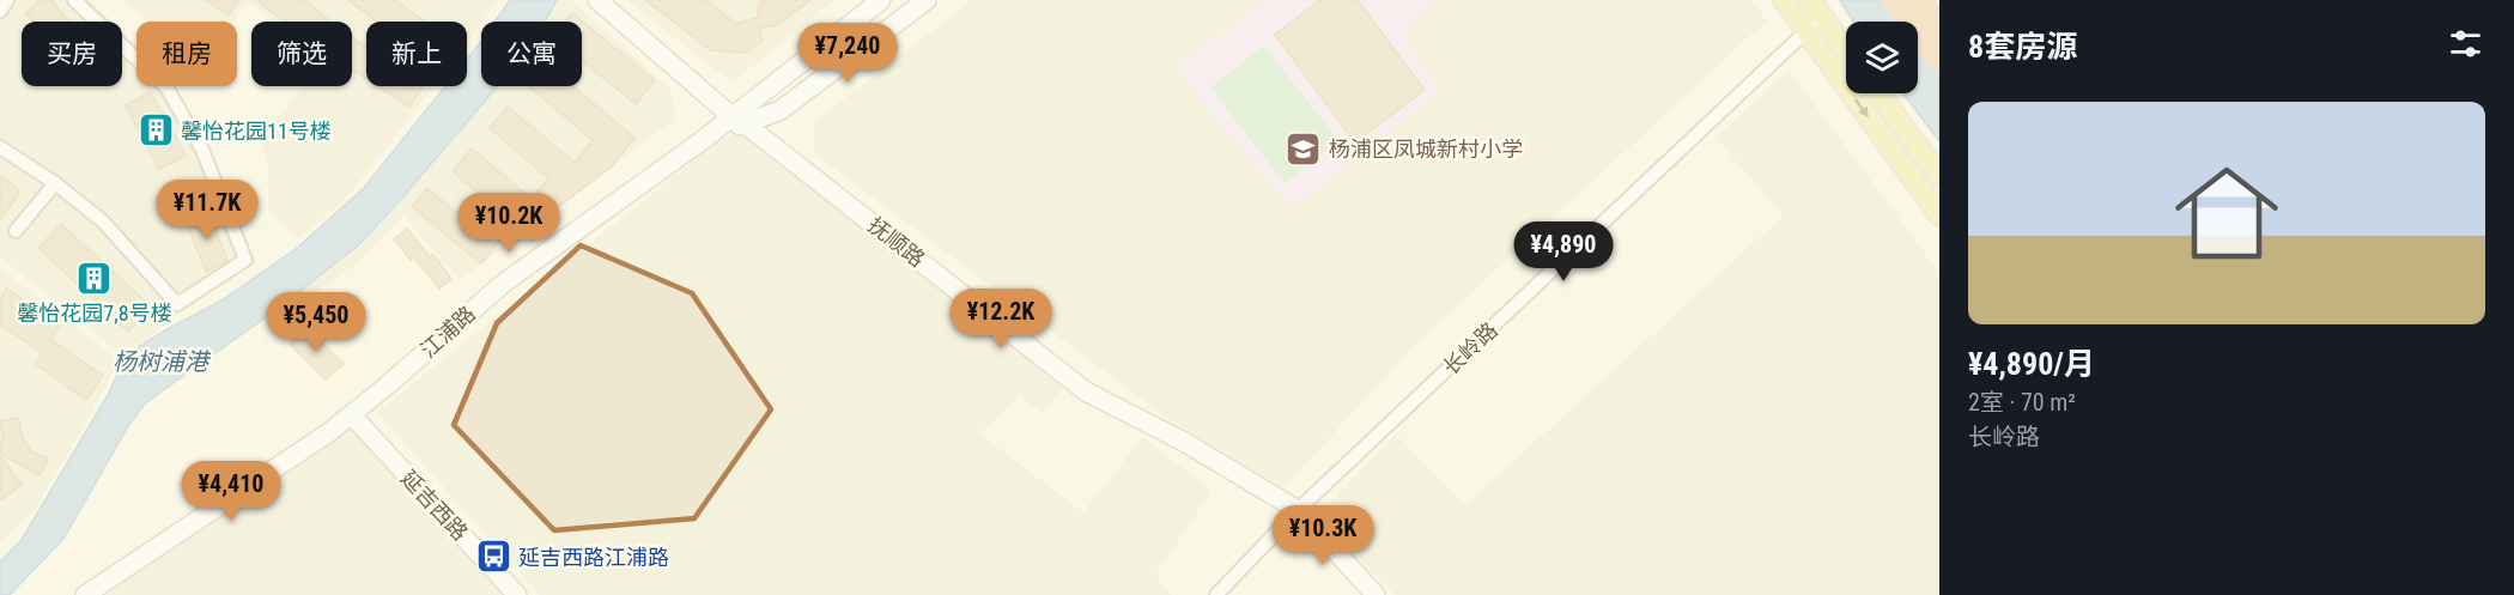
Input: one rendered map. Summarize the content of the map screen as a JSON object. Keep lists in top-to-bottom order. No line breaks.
{"streets":{"main road":["抚顺路","江浦路","延吉西路"],"street":["长岭路"]},"crossings":[["抚顺路","江浦路"],["抚顺路","长岭路"],["江浦路","延吉西路"]],"water":["杨树浦港"],"places":{"building":["馨怡花园11号楼","馨怡花园7,8号楼"],"school or university":["杨浦区凤城新村小学"],"bus stop":["延吉西路江浦路"]},"page":{"heading":"8套房源","chip":["买房","租房","筛选","新上","公寓"],"price":["¥7,240","¥11.7K","¥10.2K","¥4,890","¥12.2K","¥5,450","¥4,410","¥10.3K"],"list":[{"name":"¥4,890/月","note":"2室 · 70 m² · 长岭路"}]}}
